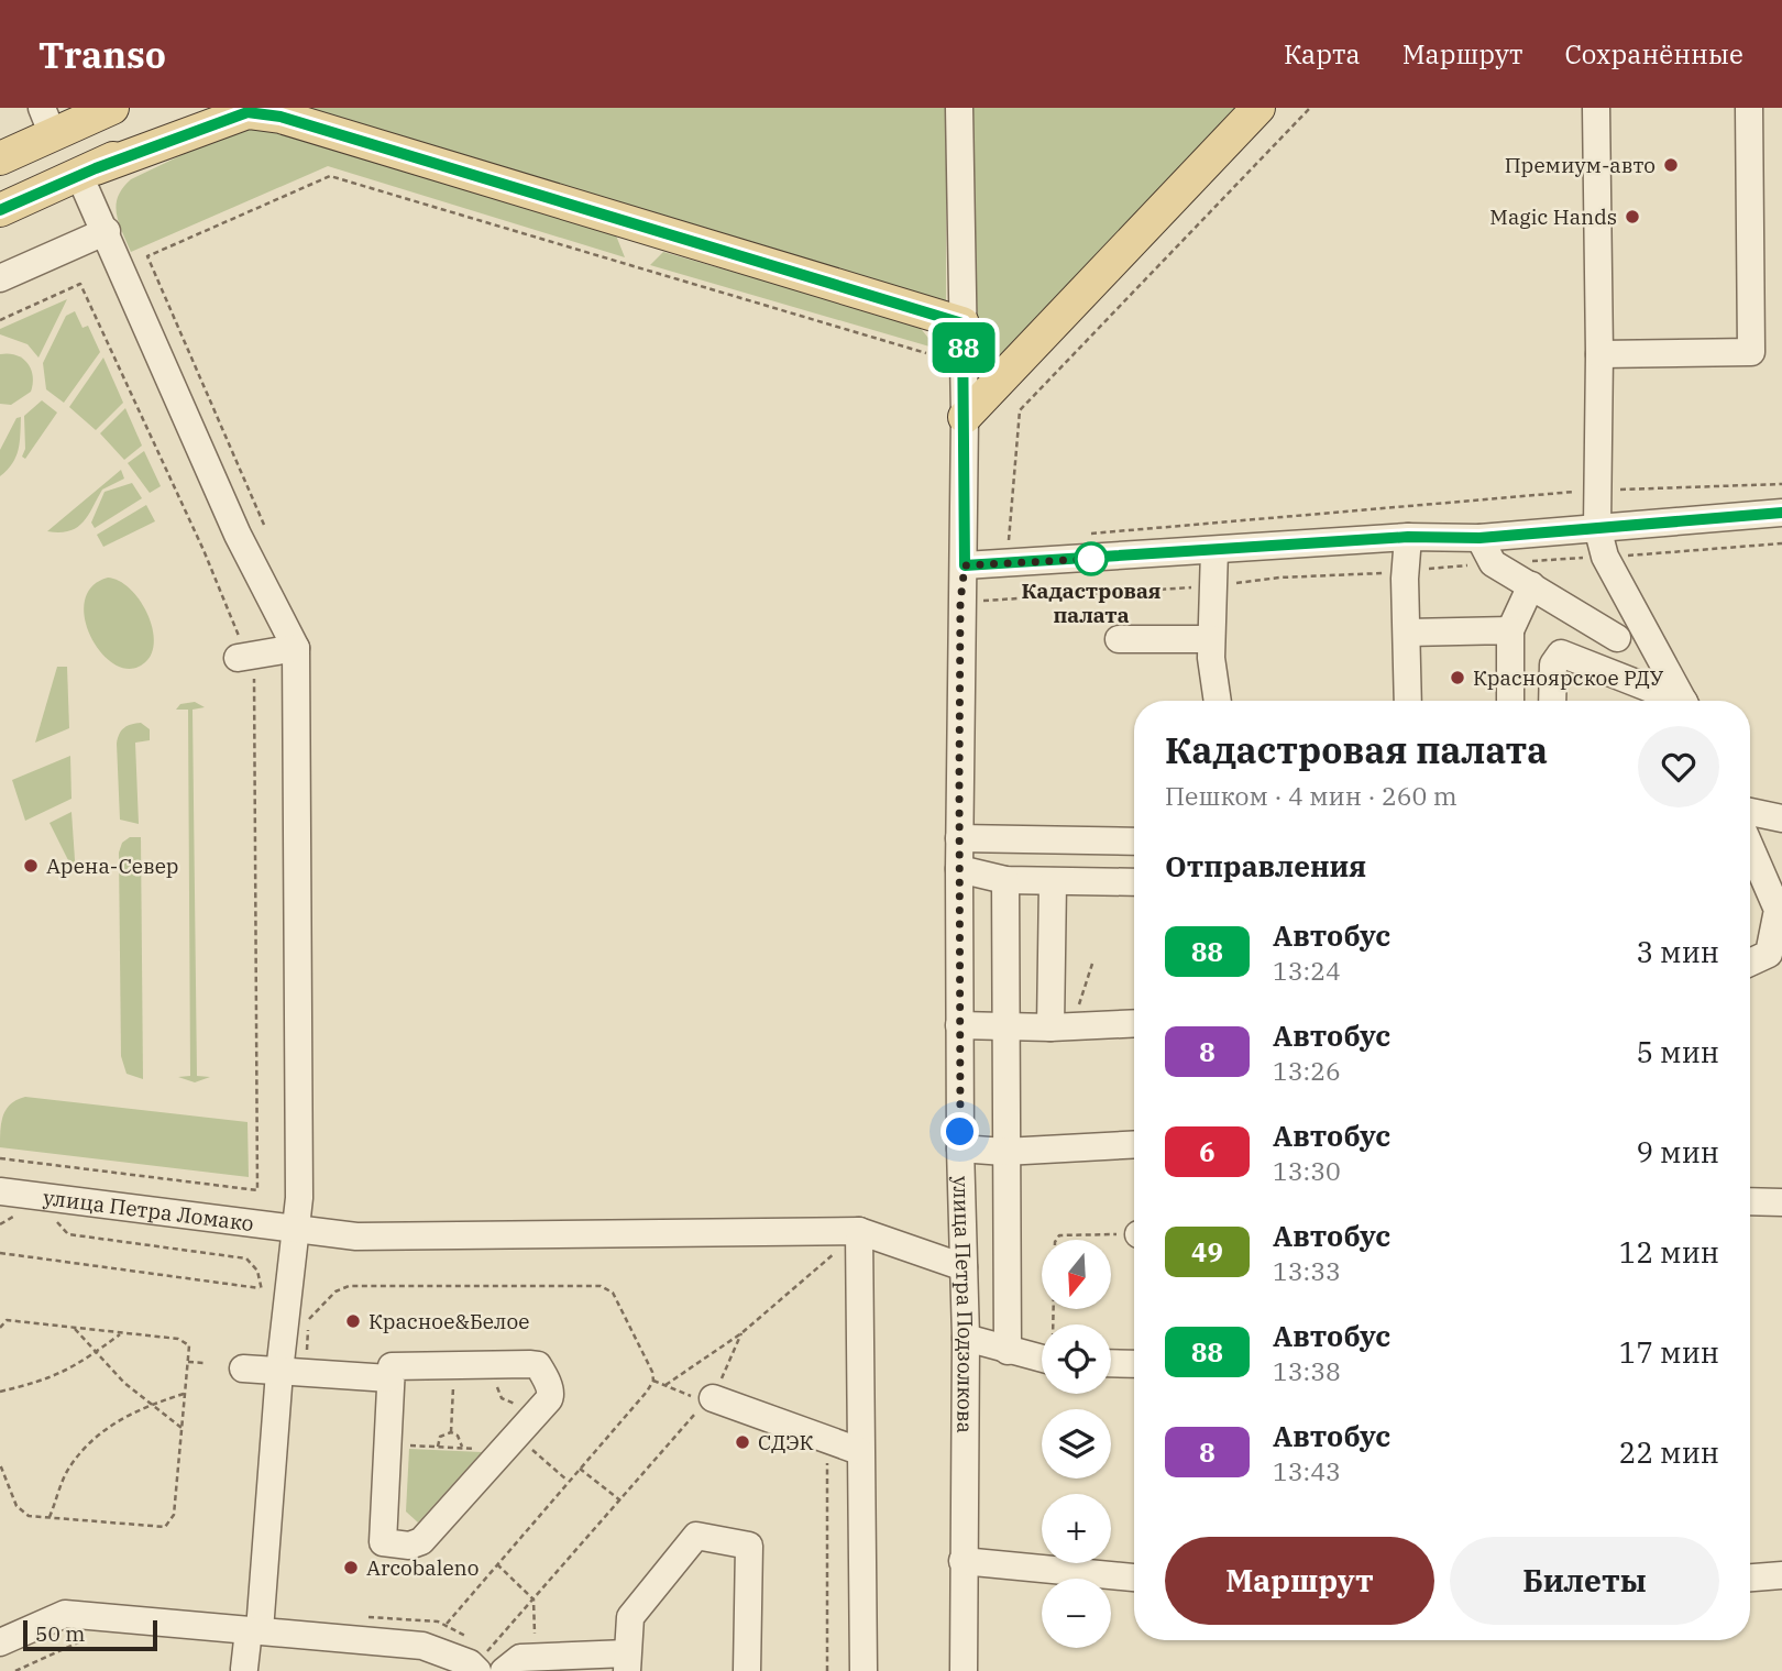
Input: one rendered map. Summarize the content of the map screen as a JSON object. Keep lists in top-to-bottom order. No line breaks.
{"streets":{"street":["улица Петра Ломако","улица Петра Подзолкова"]},"crossings":[["улица Петра Ломако","улица Петра Подзолкова"]],"places":["Премиум-авто","Magic Hands","Кадастровая палата","Красноярское РДУ","Арена-Север","Красное&Белое","СДЭК","Arcobaleno"],"lines":["bus line 88"],"scale_bar":"50 m","north":"bottom","page":{"header":"Transo","nav":["Карта","Маршрут","Сохранённые"],"on_map":"88","heading":[["Кадастровая палата","Пешком · 4 мин · 260 m"],"Отправления"],"list":[{"mark":"88","name":"Автобус","note":"13:24","value":"3 мин"},{"mark":"8","name":"Автобус","note":"13:26","value":"5 мин"},{"mark":"6","name":"Автобус","note":"13:30","value":"9 мин"},{"mark":"49","name":"Автобус","note":"13:33","value":"12 мин"},{"mark":"88","name":"Автобус","note":"13:38","value":"17 мин"},{"mark":"8","name":"Автобус","note":"13:43","value":"22 мин"}],"map_buttons":["+","−"],"buttons":["Маршрут","Билеты"],"scale":"50 m"}}
